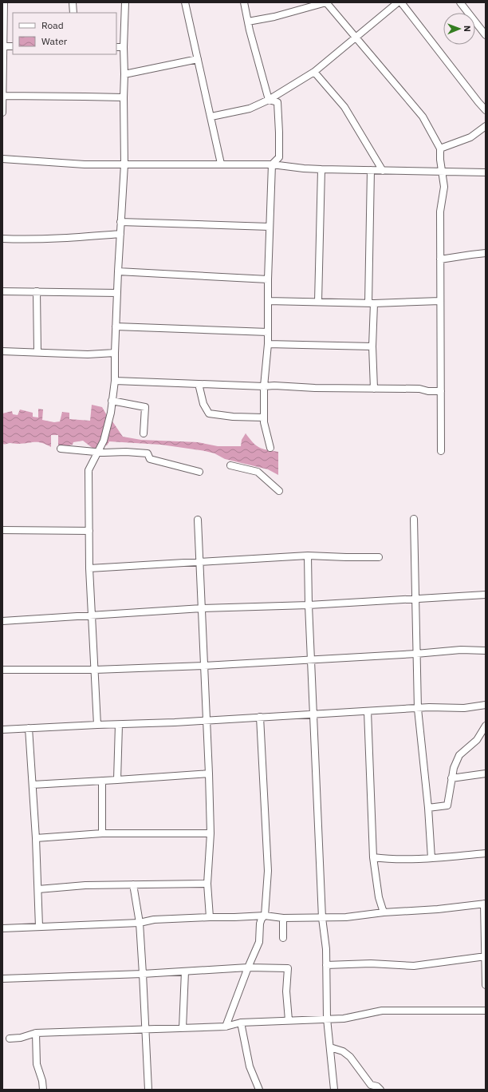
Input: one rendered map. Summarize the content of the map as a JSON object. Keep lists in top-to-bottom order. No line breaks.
{"legend":["Road","Water"],"north":"right"}
